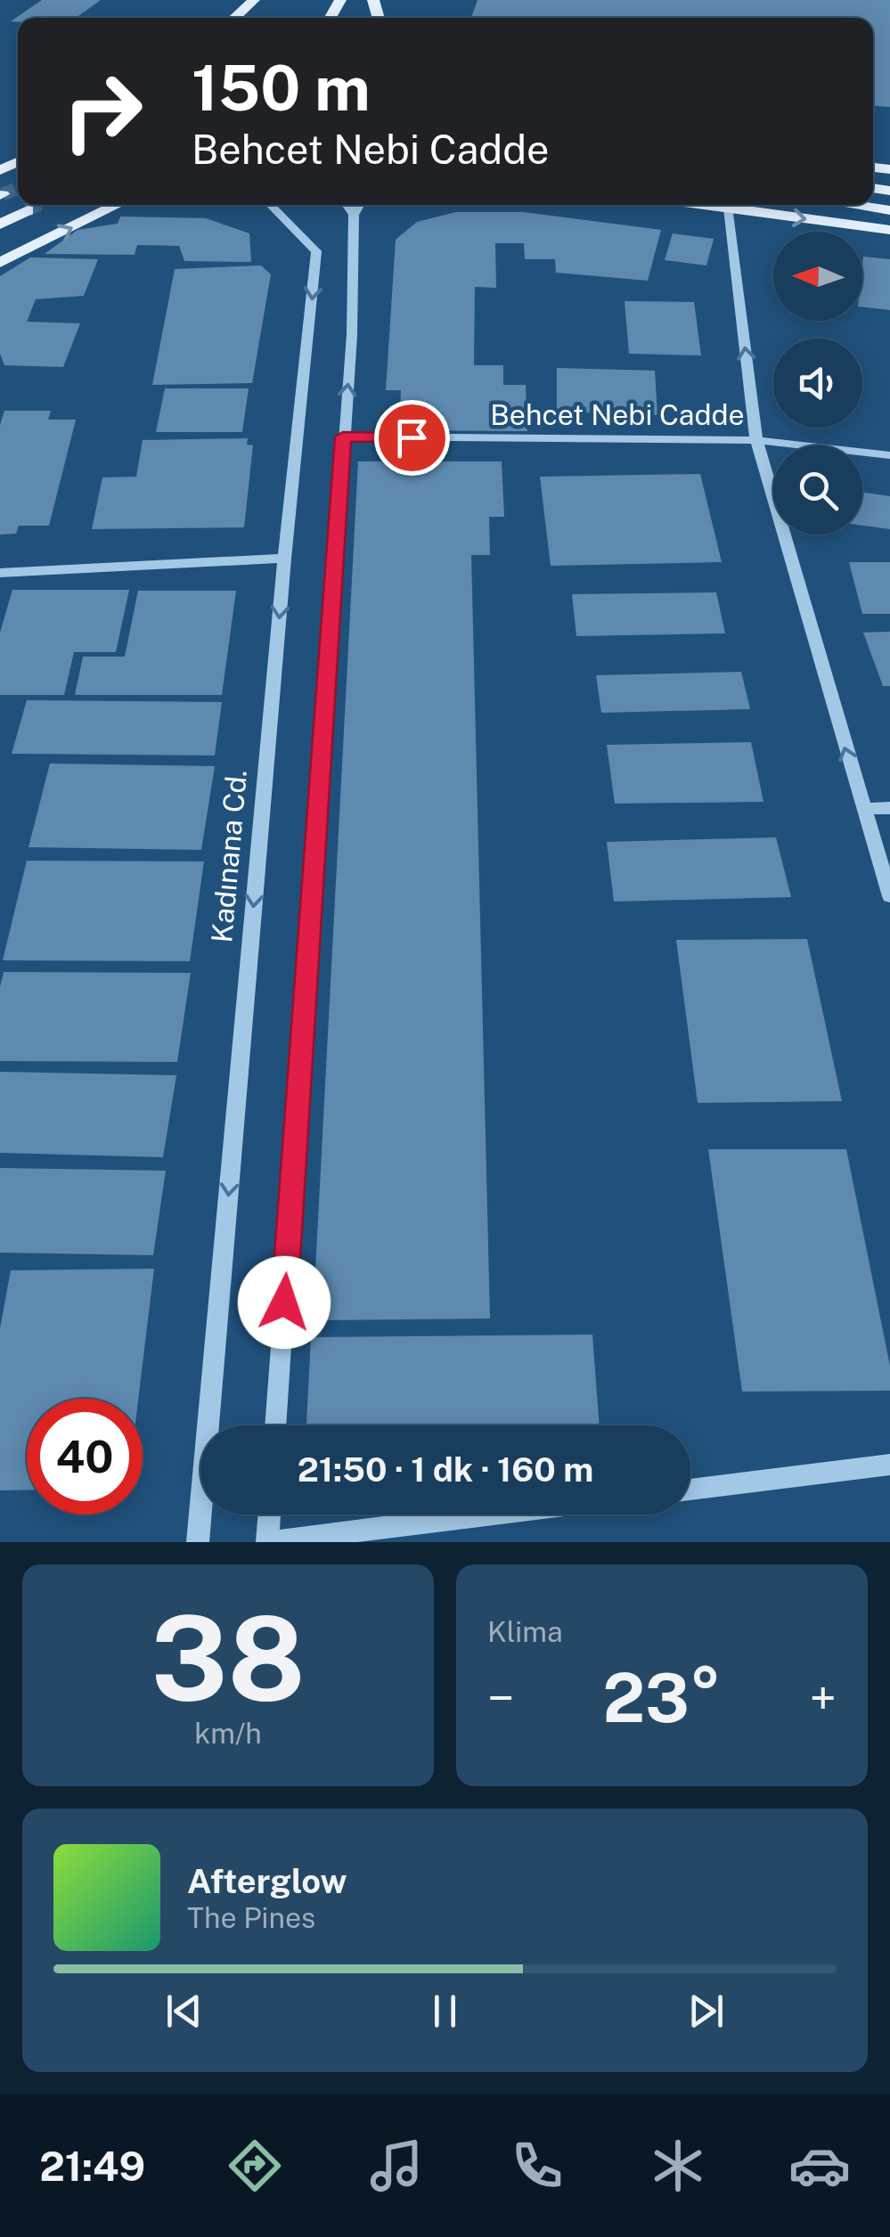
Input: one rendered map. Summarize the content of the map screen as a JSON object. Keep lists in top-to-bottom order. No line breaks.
{"streets":{"street":["Behcet Nebi Cadde","Kadınana Cd."]},"north":"left","page":{"turn":["150 m","Behcet Nebi Cadde"],"limit":"40","trip":"21:50 · 1 dk · 160 m","tile":[["38","km/h"],"Klima"],"heat":["−","23°","+"],"song":["Afterglow","The Pines"],"tabs":"21:49"}}
